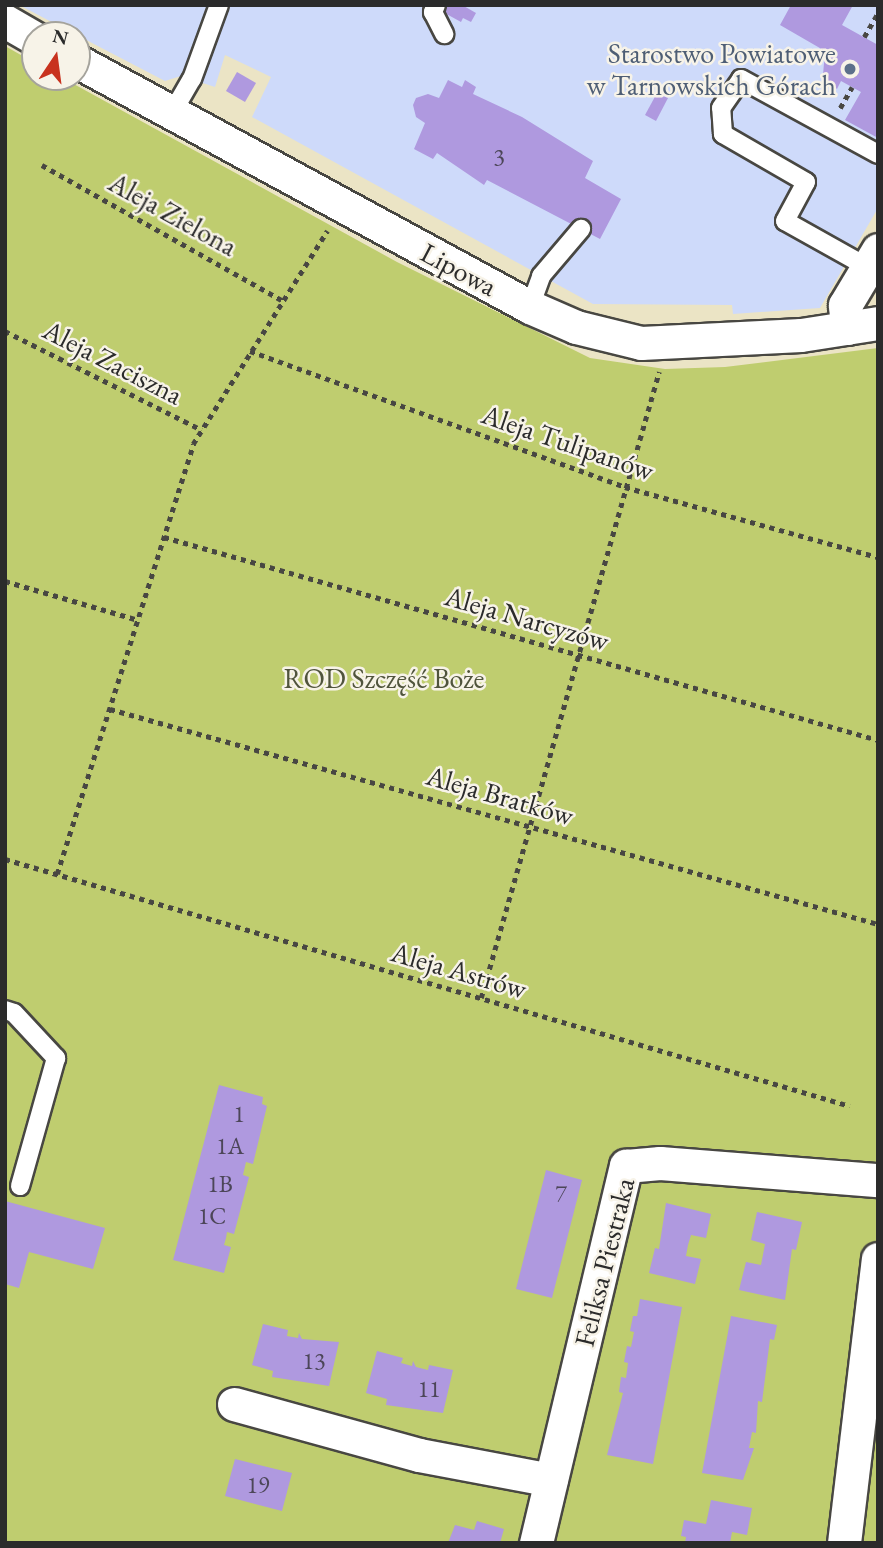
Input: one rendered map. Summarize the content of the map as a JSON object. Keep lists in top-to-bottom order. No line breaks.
{"streets":{"street":["Lipowa","Feliksa Piestraka"],"path":["Aleja Zielona","Aleja Zaciszna","Aleja Tulipanów","Aleja Narcyzów","Aleja Bratków","Aleja Astrów"]},"parks":["ROD Szczęść Boże"],"places":["Starostwo Powiatowe w Tarnowskich Górach"],"house_numbers":["3","1","1A","1B","7","1C","13","11","19"],"north":"top"}
